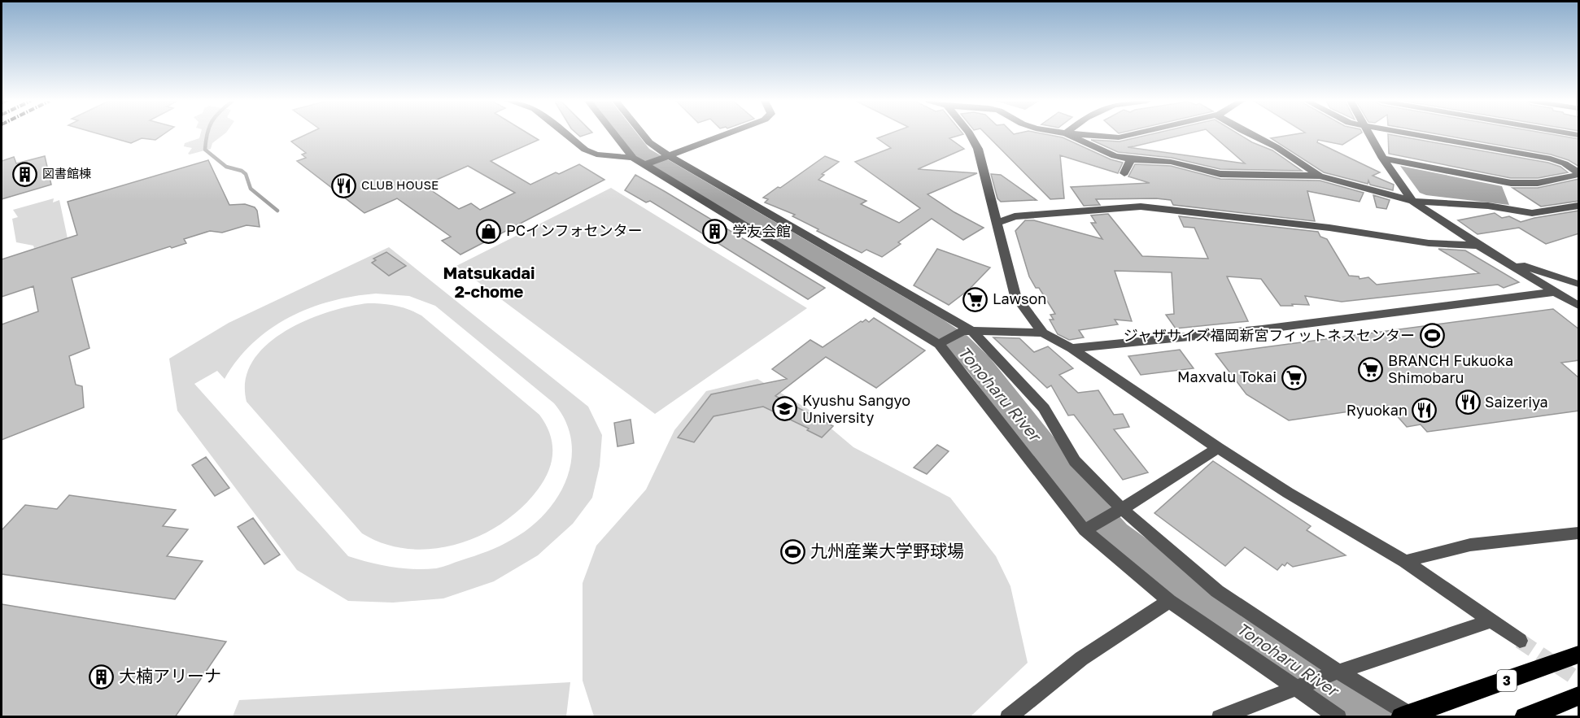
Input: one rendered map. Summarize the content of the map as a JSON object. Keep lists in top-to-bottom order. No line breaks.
{"streets":{"highway":["3"]},"districts":["Matsukadai 2-chome"],"water":["Tonoharu River"],"places":{"building":["図書館棟","学友会館","大楠アリーナ"],"restaurant":["CLUB HOUSE","Saizeriya","Ryuokan"],"shop":["PCインフォセンター"],"supermarket":["Lawson","BRANCH Fukuoka Shimobaru","Maxvalu Tokai"],"sports":["ジャザサイズ福岡新宮フィットネスセンター","九州産業大学野球場"],"school or university":["Kyushu Sangyo University"]}}
